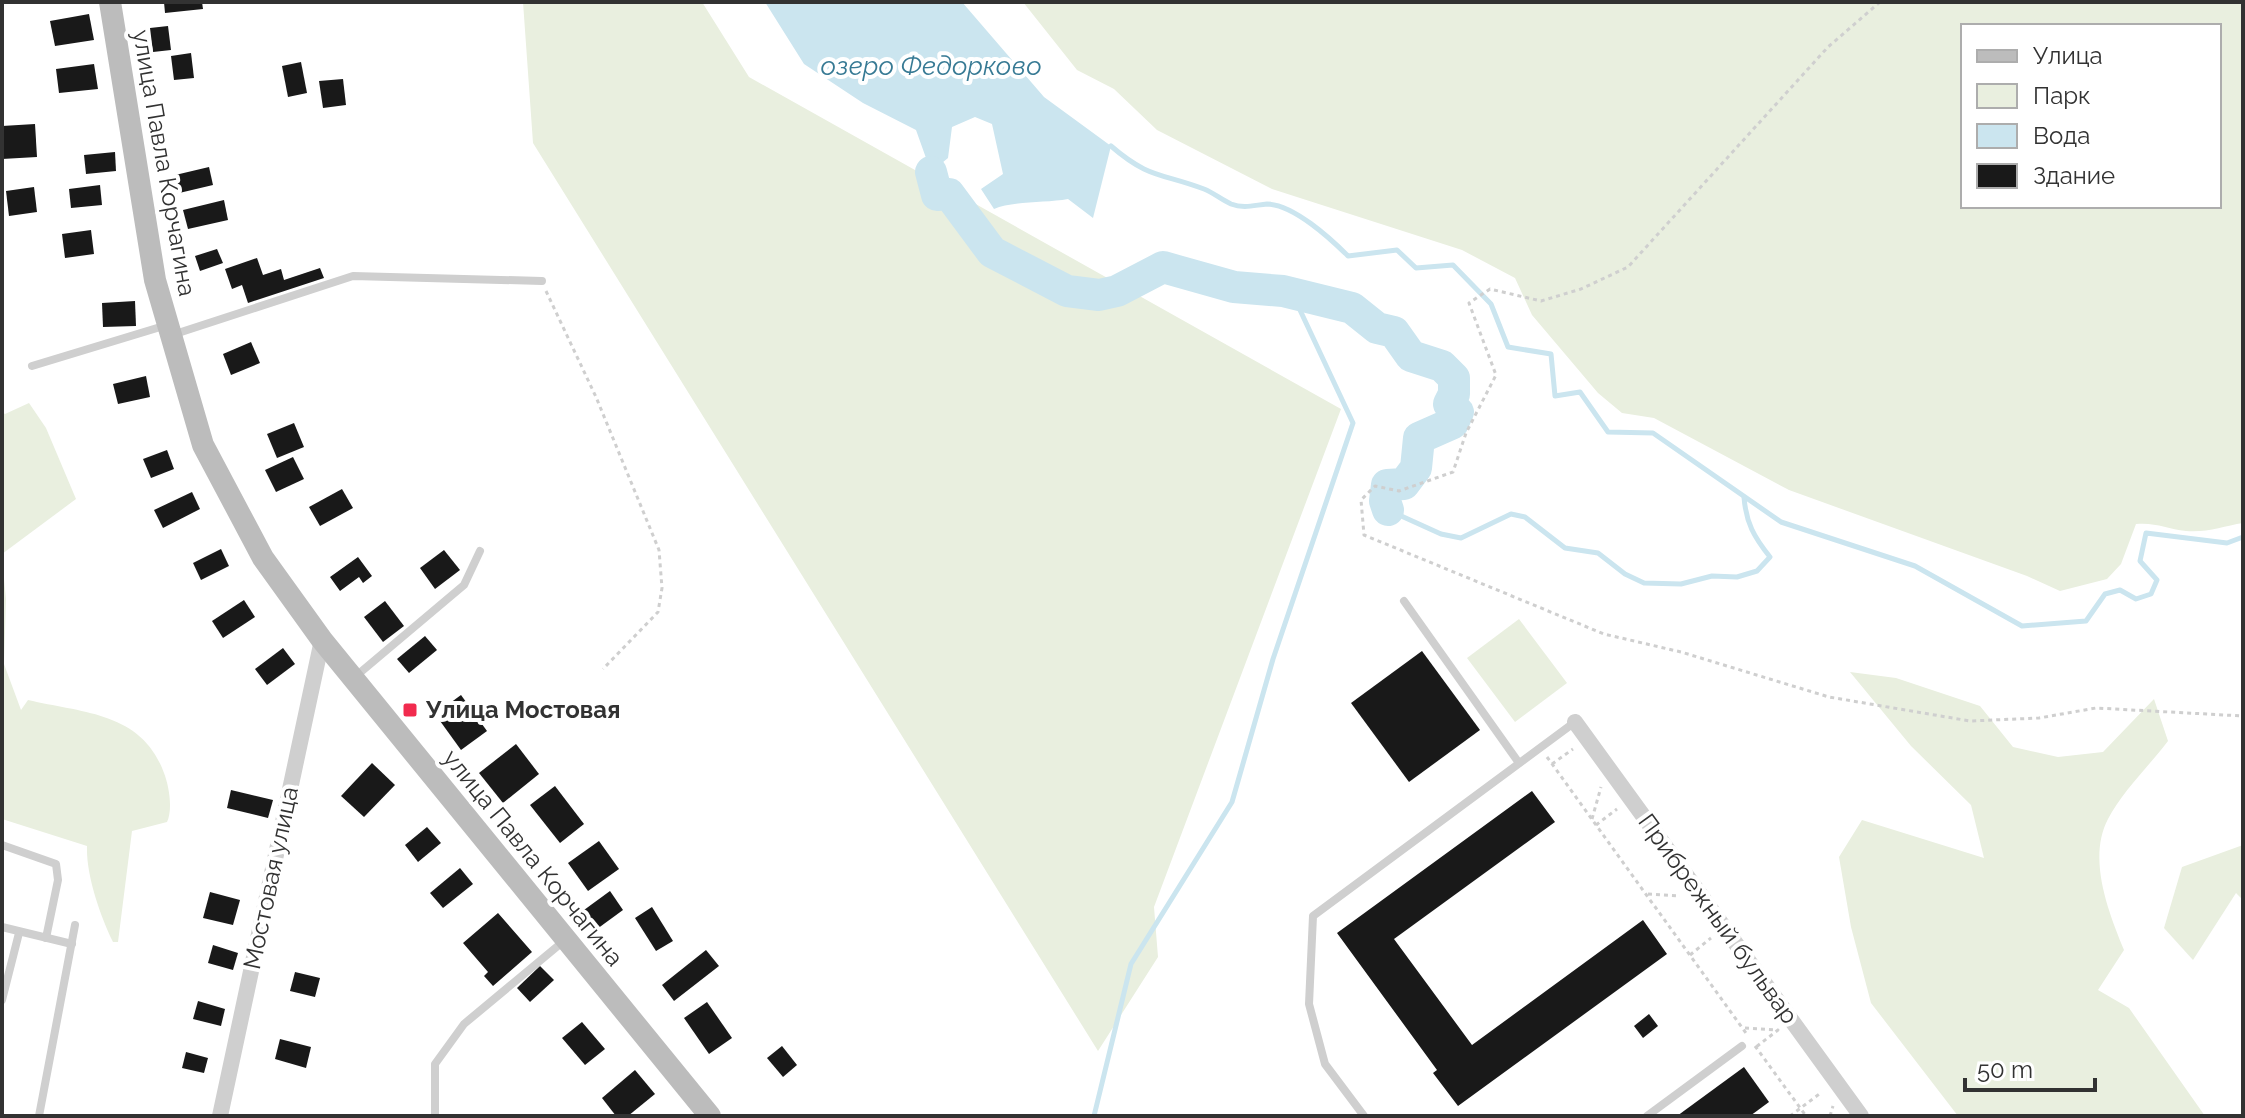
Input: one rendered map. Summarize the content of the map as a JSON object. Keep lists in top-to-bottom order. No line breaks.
{"streets":{"main road":["улица Павла Корчагина"],"street":["Мостовая улица","Прибрежный бульвар"]},"crossings":[["улица Павла Корчагина","Мостовая улица"]],"water":["озеро Федорково"],"places":{"transit":["Улица Мостовая"]},"legend":["Улица","Парк","Вода","Здание"],"scale_bar":"50 m"}
